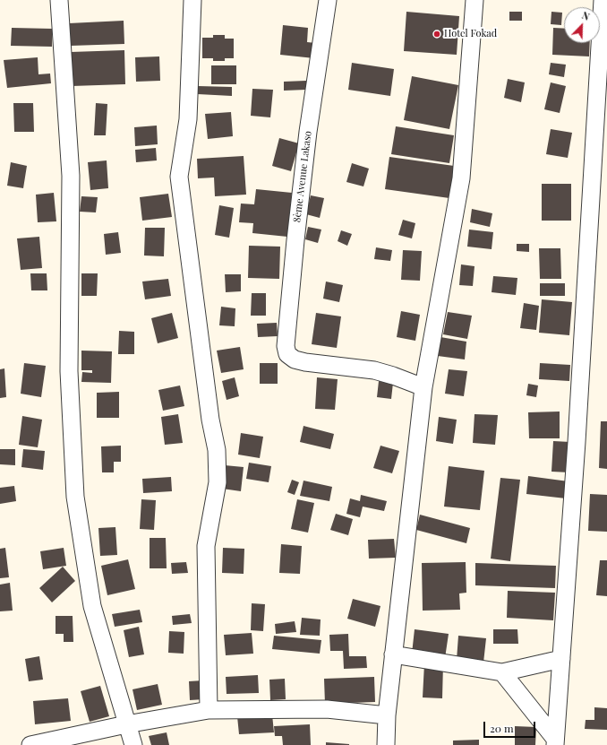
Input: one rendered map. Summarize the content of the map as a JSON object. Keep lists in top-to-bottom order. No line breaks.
{"streets":{"street":["8ème Avenue Lakaso"]},"places":["Hotel Fokad"],"scale_bar":"20 m","north":"top right"}
